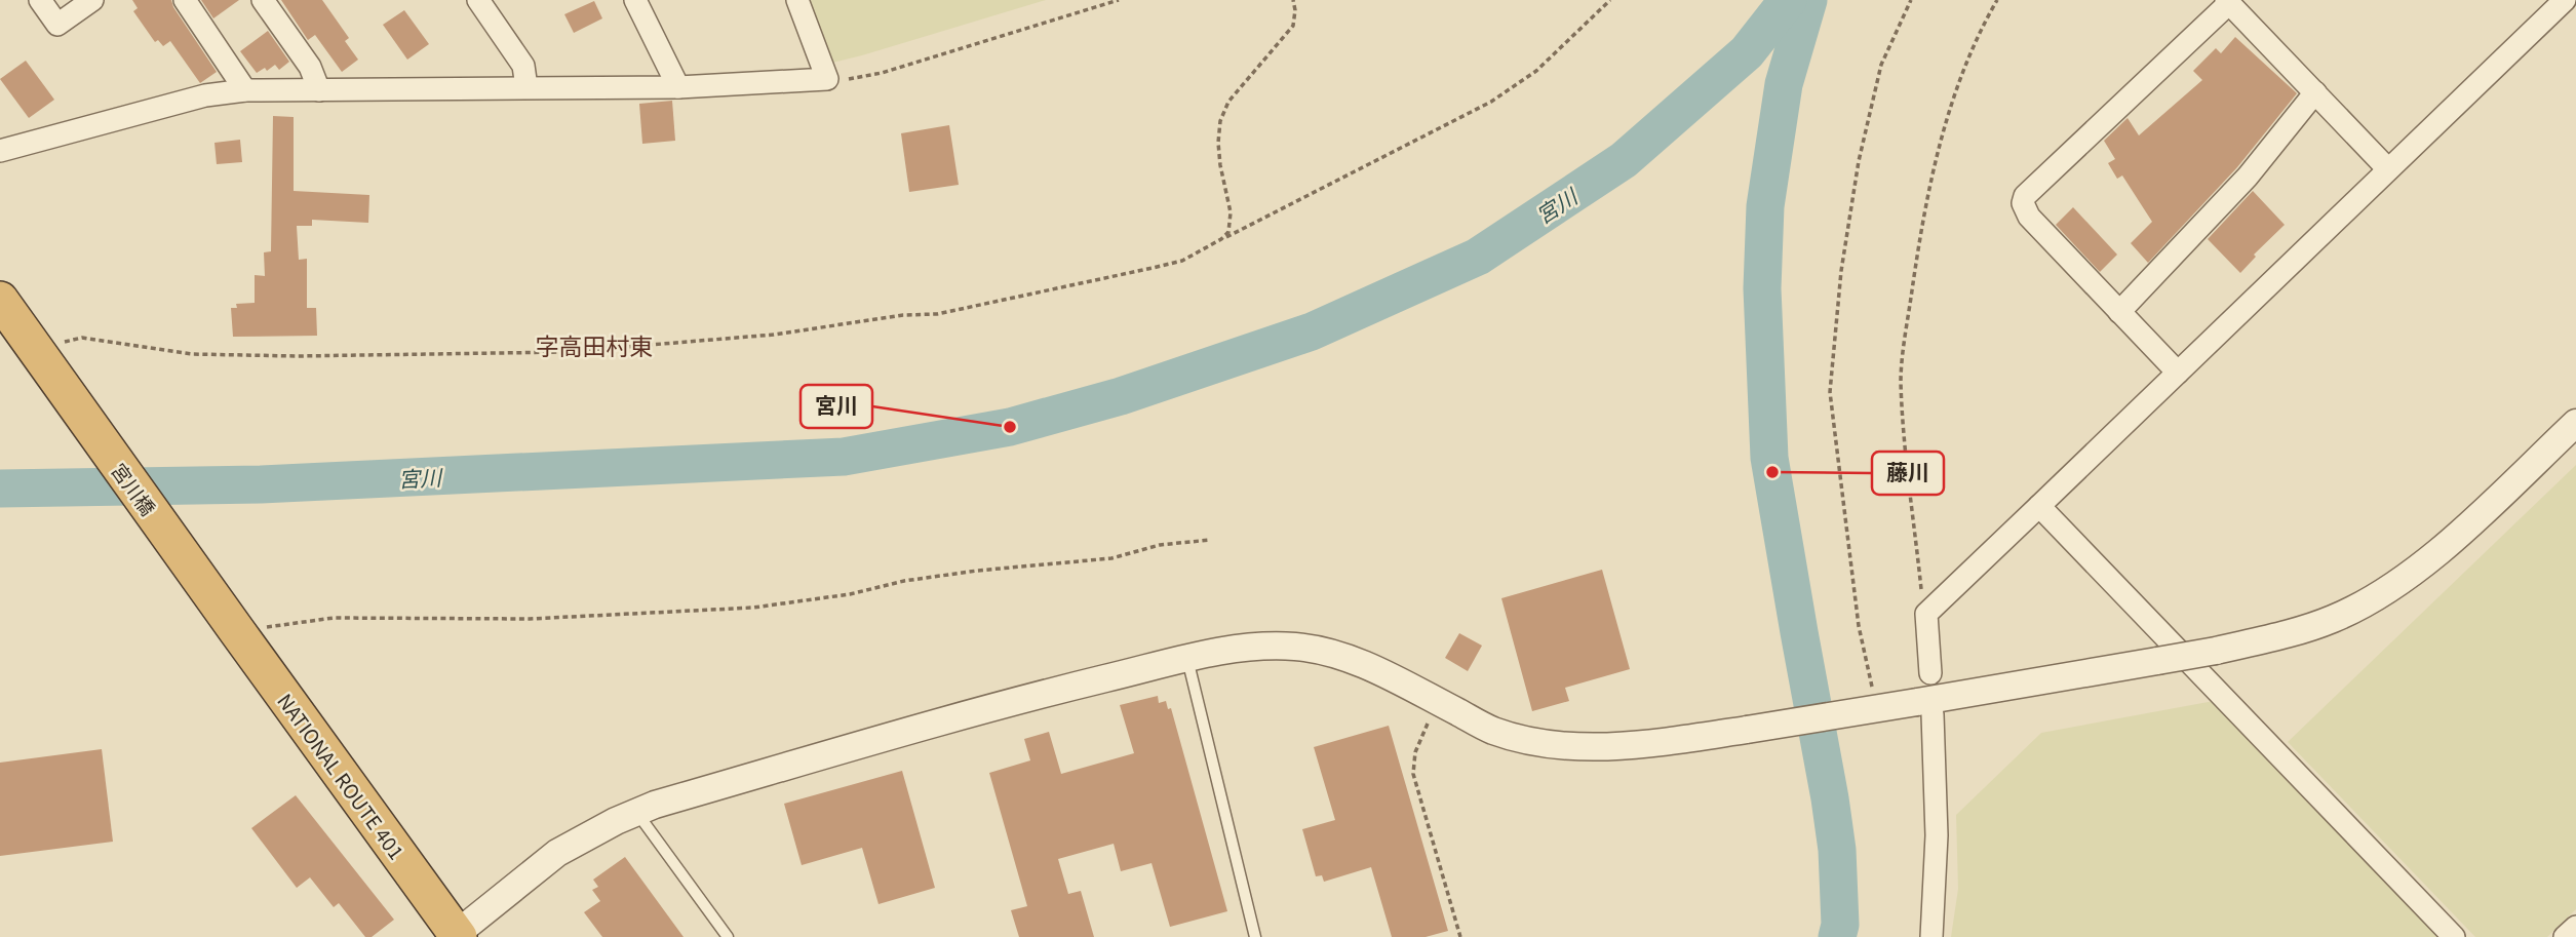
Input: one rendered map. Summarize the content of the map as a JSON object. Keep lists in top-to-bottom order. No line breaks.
{"streets":{"highway":["宮川橋","NATIONAL ROUTE 401"]},"crossings":[["宮川橋","NATIONAL ROUTE 401"]],"districts":["字高田村東"],"water":["宮川"],"places":["宮川","藤川"]}
